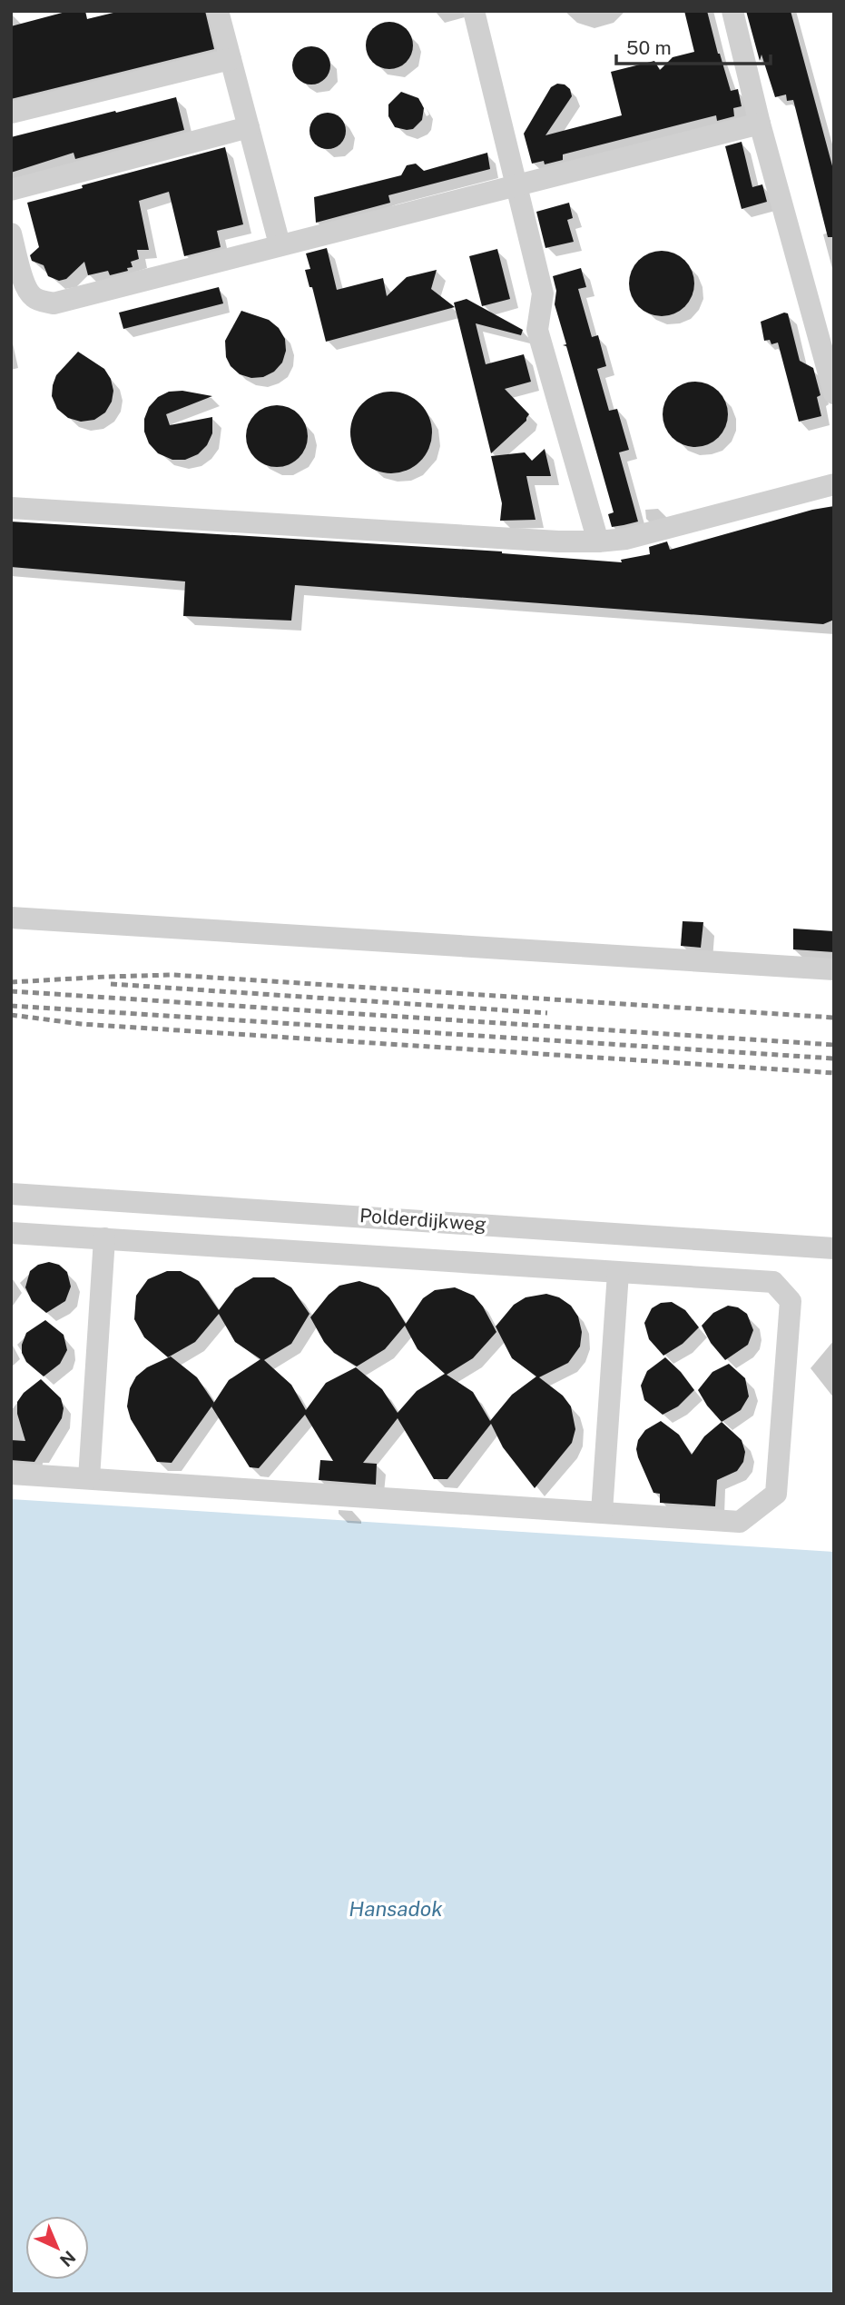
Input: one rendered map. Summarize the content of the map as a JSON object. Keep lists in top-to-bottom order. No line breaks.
{"streets":{"street":["Polderdijkweg"]},"water":["Hansadok"],"scale_bar":"50 m","north":"bottom right"}
